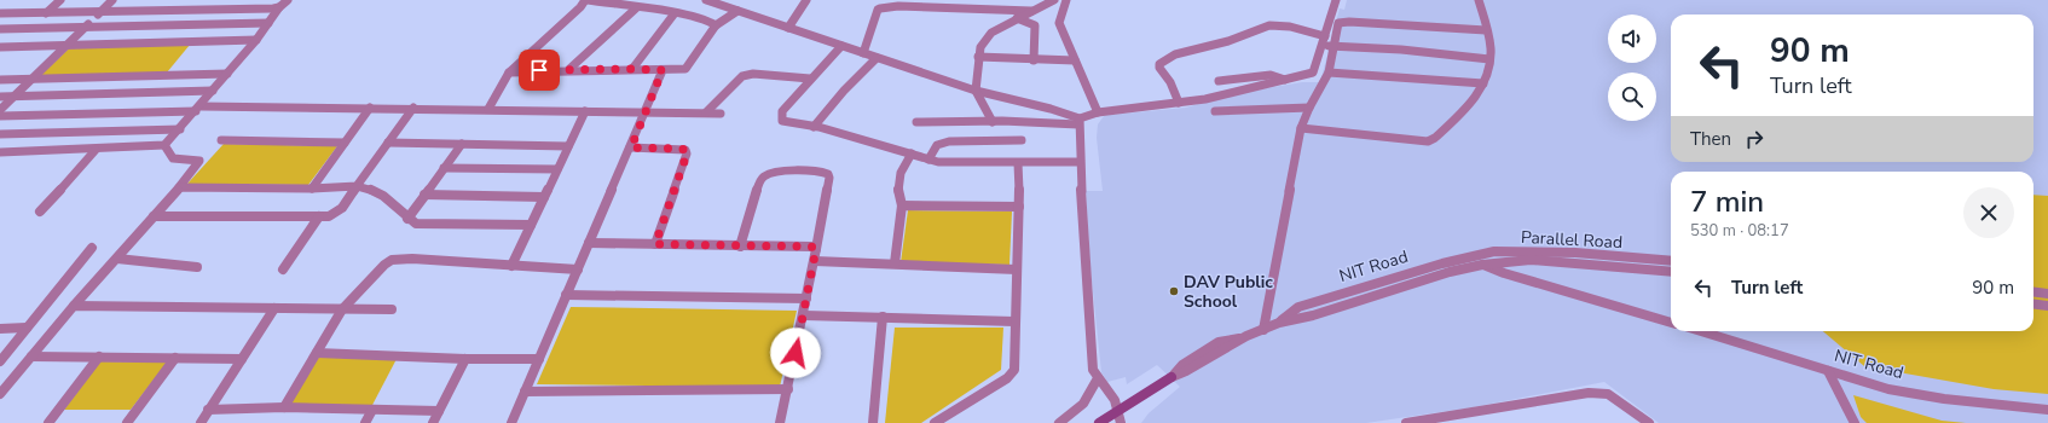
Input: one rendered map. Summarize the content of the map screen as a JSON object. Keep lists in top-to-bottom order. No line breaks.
{"streets":{"main road":["NIT Road"],"street":["Parallel Road"]},"crossings":[["Parallel Road","NIT Road"]],"places":["DAV Public School"],"page":{"turn":["90 m","Turn left"],"then":"Then","heading":["7 min","530 m · 08:17"],"list":[{"name":"Turn left","value":"90 m"}]}}
